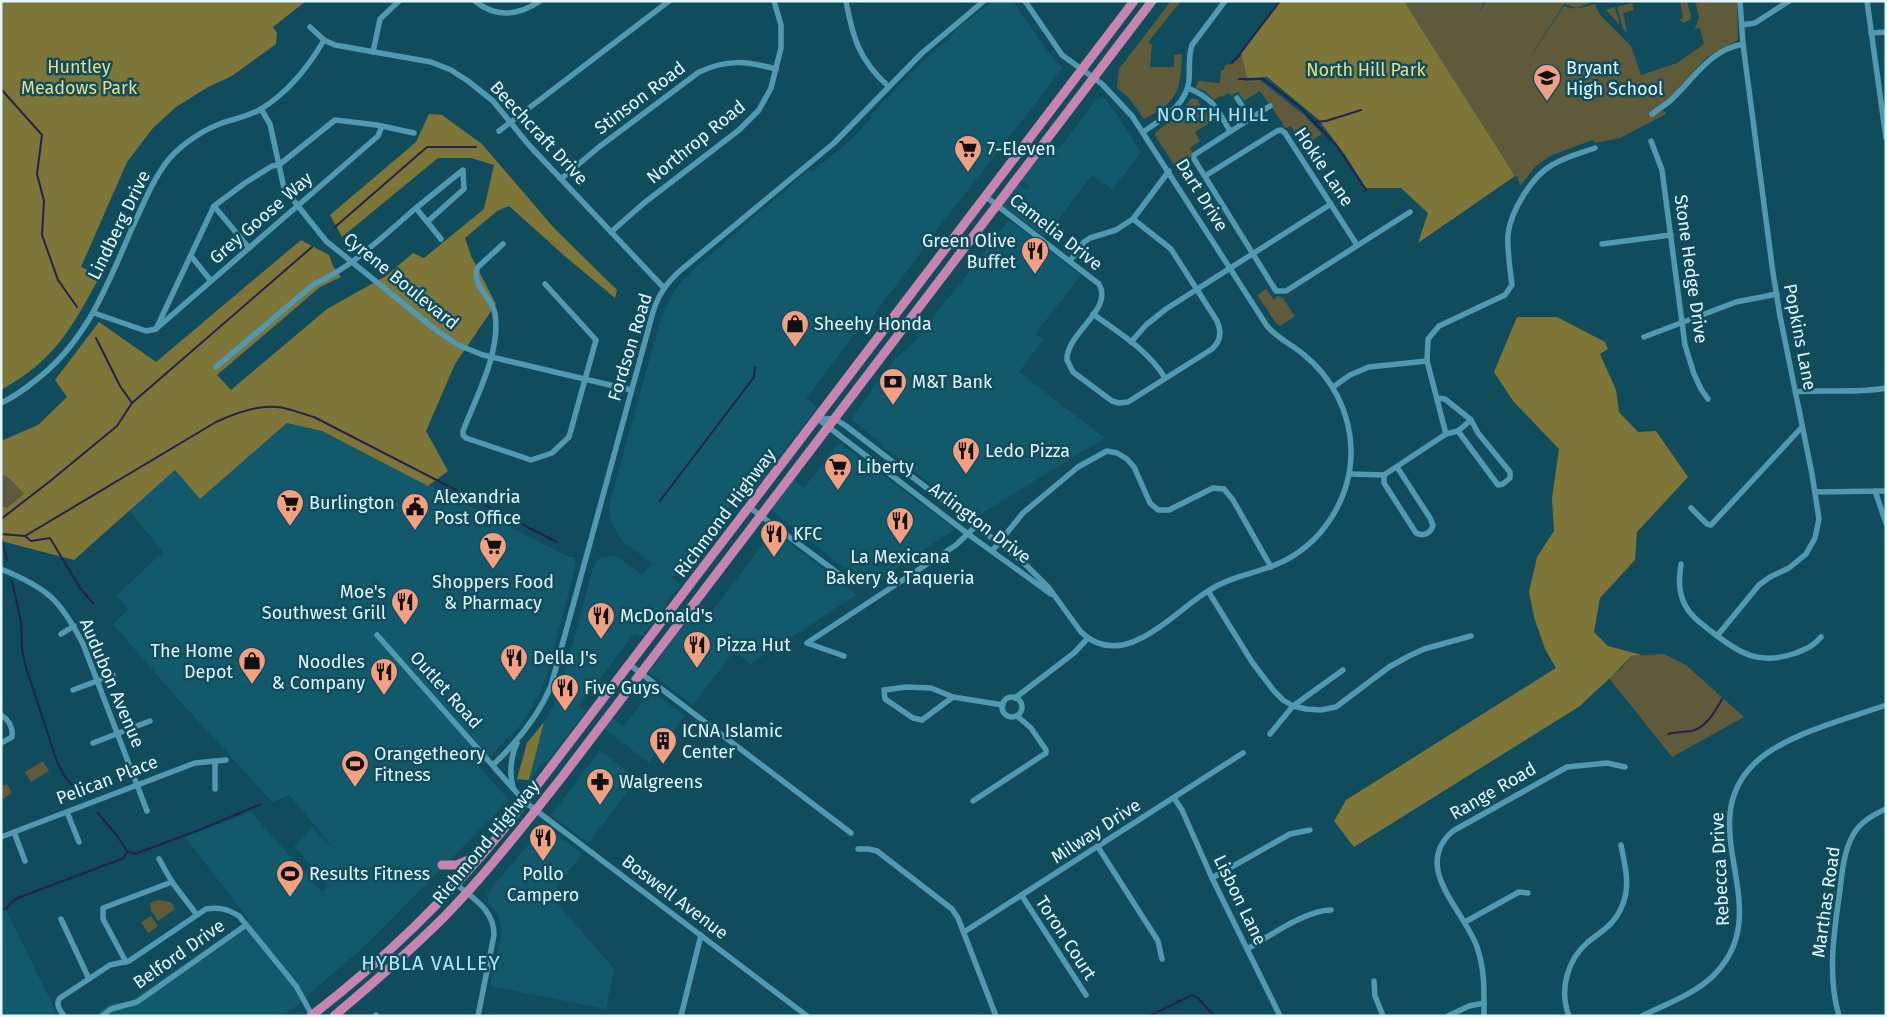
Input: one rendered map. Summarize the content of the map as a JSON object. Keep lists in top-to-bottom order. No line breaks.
{"streets":{"highway":["Richmond Highway"],"street":["Stinson Road","Beechcraft Drive","Northrop Road","Hokie Lane","Dart Drive","Grey Goose Way","Lindberg Drive","Camelia Drive","Stone Hedge Drive","Cyrene Boulevard","Popkins Lane","Fordson Road","Arlington Drive","Audubon Avenue","Outlet Road","Pelican Place","Range Road","Milway Drive","Rebecca Drive","Boswell Avenue","Lisbon Lane","Marthas Road","Toron Court","Belford Drive"]},"crossings":[["Stinson Road","Beechcraft Drive"],["Stinson Road","Northrop Road"],["Beechcraft Drive","Northrop Road"],["Beechcraft Drive","Lindberg Drive"],["Beechcraft Drive","Fordson Road"],["Dart Drive","Richmond Highway"],["Grey Goose Way","Cyrene Boulevard"],["Lindberg Drive","Cyrene Boulevard"],["Camelia Drive","Richmond Highway"],["Cyrene Boulevard","Fordson Road"],["Fordson Road","Outlet Road"],["Richmond Highway","Arlington Drive"],["Richmond Highway","Boswell Avenue"],["Richmond Highway","Belford Drive"],["Audubon Avenue","Pelican Place"],["Milway Drive","Lisbon Lane"],["Milway Drive","Toron Court"]],"districts":["NORTH HILL","HYBLA VALLEY"],"parks":["Huntley Meadows Park","North Hill Park"],"places":{"school or university":["Bryant High School"],"supermarket":["7-Eleven","Liberty","Burlington","Shoppers Food & Pharmacy"],"restaurant":["Green Olive Buffet","Ledo Pizza","La Mexicana Bakery & Taqueria","KFC","Moe's Southwest Grill","McDonald's","Pizza Hut","Della J's","Noodles & Company","Five Guys","Pollo Campero"],"shop":["Sheehy Honda","The Home Depot"],"bank":["M&T Bank"],"public building":["Alexandria Post Office"],"building":["ICNA Islamic Center"],"sports":["Orangetheory Fitness","Results Fitness"],"pharmacy":["Walgreens"]}}
